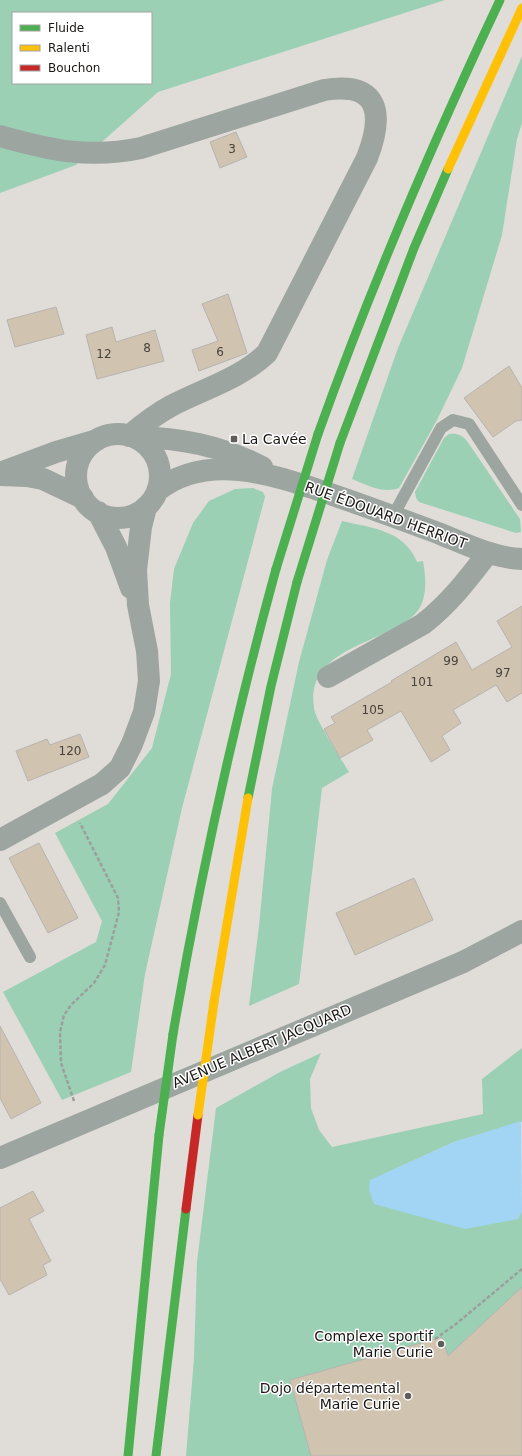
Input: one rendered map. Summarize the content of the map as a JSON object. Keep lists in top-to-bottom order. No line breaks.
{"streets":{"street":["RUE ÉDOUARD HERRIOT","AVENUE ALBERT JACQUARD"]},"places":{"transit":["La Cavée"],"other":["Complexe sportif Marie Curie","Dojo départemental Marie Curie"]},"house_numbers":["3","8","6","12","99","97","101","105","120"],"legend":["Fluide","Ralenti","Bouchon"]}
